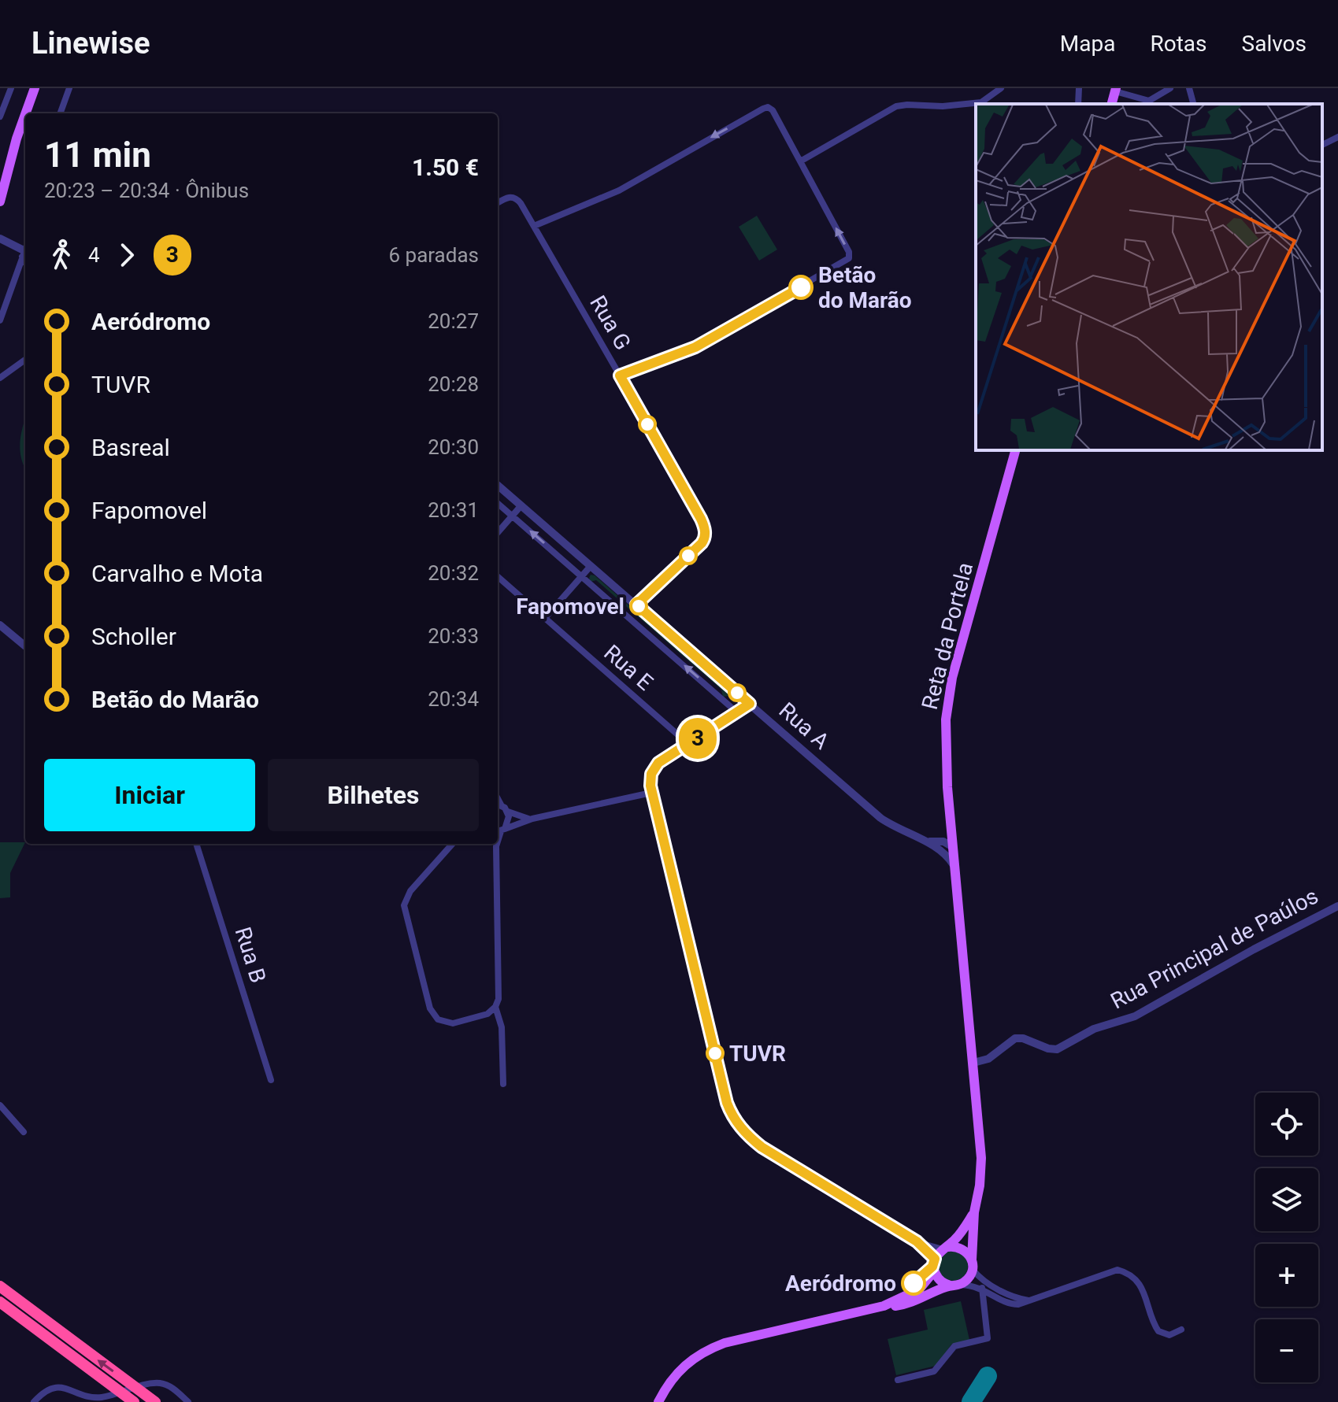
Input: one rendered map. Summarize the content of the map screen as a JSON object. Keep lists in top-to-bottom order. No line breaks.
{"streets":{"main road":["Reta da Portela"],"street":["Rua G","Rua E","Rua A","Rua Principal de Paúlos","Rua B"]},"crossings":[["Rua G","Rua A"],["Reta da Portela","Rua Principal de Paúlos"]],"places":["Betão do Marão","Fapomovel","TUVR","Aeródromo"],"lines":["bus line 3"],"page":{"header":"Linewise","nav":["Mapa","Rotas","Salvos"],"on_map":"3","heading":["11 min","20:23 – 20:34 · Ônibus","1.50 €"],"legs":["4","3","6 paradas"],"list":[{"name":"Aeródromo","value":"20:27"},{"name":"TUVR","value":"20:28"},{"name":"Basreal","value":"20:30"},{"name":"Fapomovel","value":"20:31"},{"name":"Carvalho e Mota","value":"20:32"},{"name":"Scholler","value":"20:33"},{"name":"Betão do Marão","value":"20:34"}],"buttons":["Iniciar","Bilhetes"],"map_buttons":["+","−"]}}
